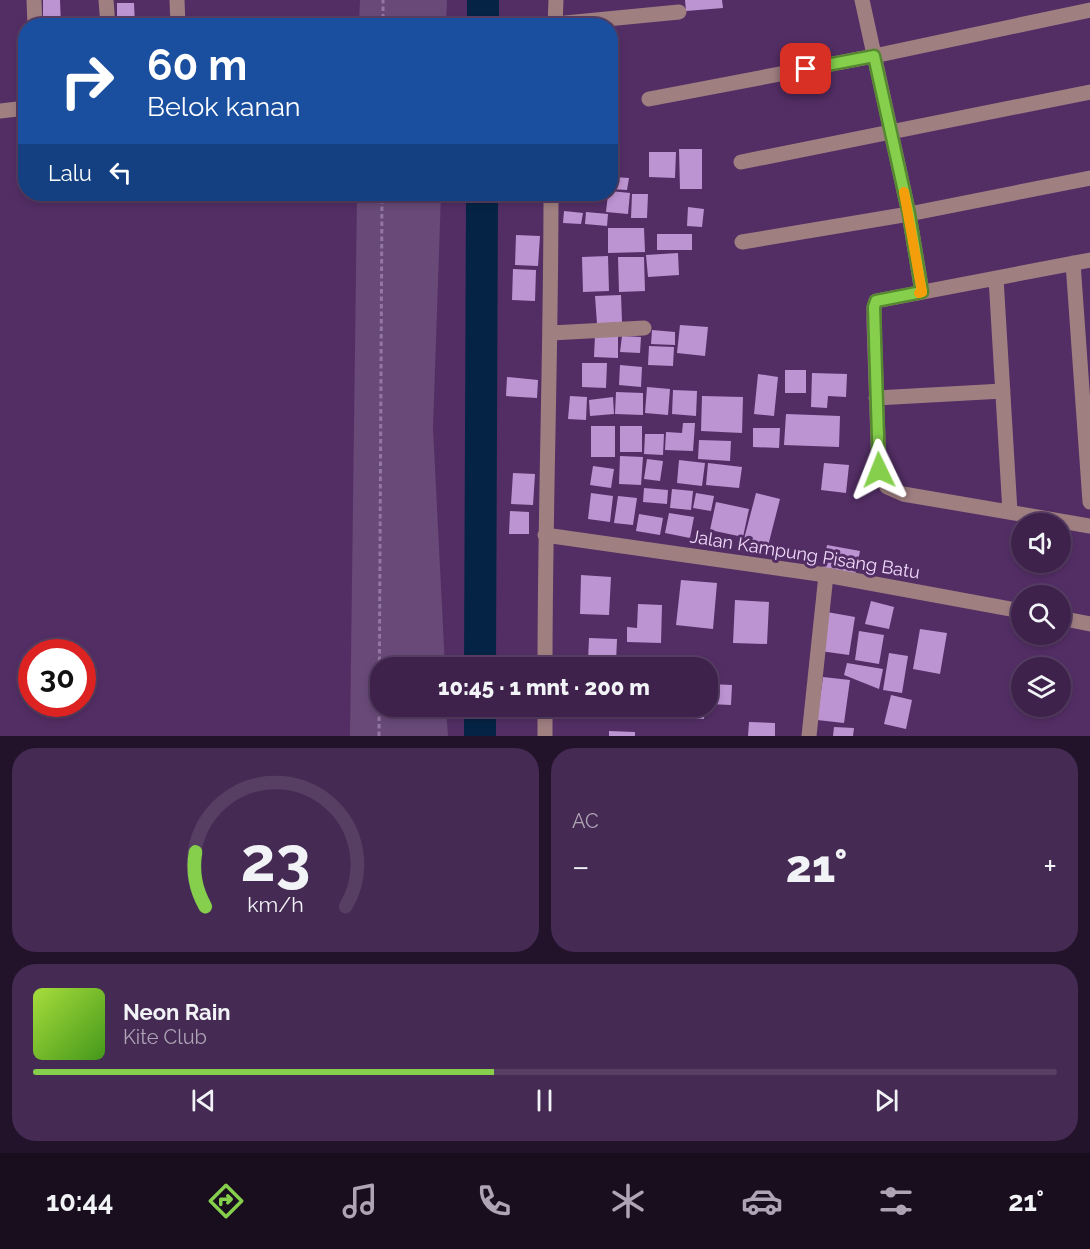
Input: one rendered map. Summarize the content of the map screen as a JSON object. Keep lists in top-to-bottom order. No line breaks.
{"streets":{"street":["Jalan Kampung Pisang Batu"]},"page":{"turn":["60 m","Belok kanan"],"then":"Lalu","limit":"30","trip":"10:45 · 1 mnt · 200 m","tile":"AC","heat":["−","21°","+"],"song":["Neon Rain","Kite Club"],"tabs":["10:44","21°"],"gauge":["23","km/h"]}}
